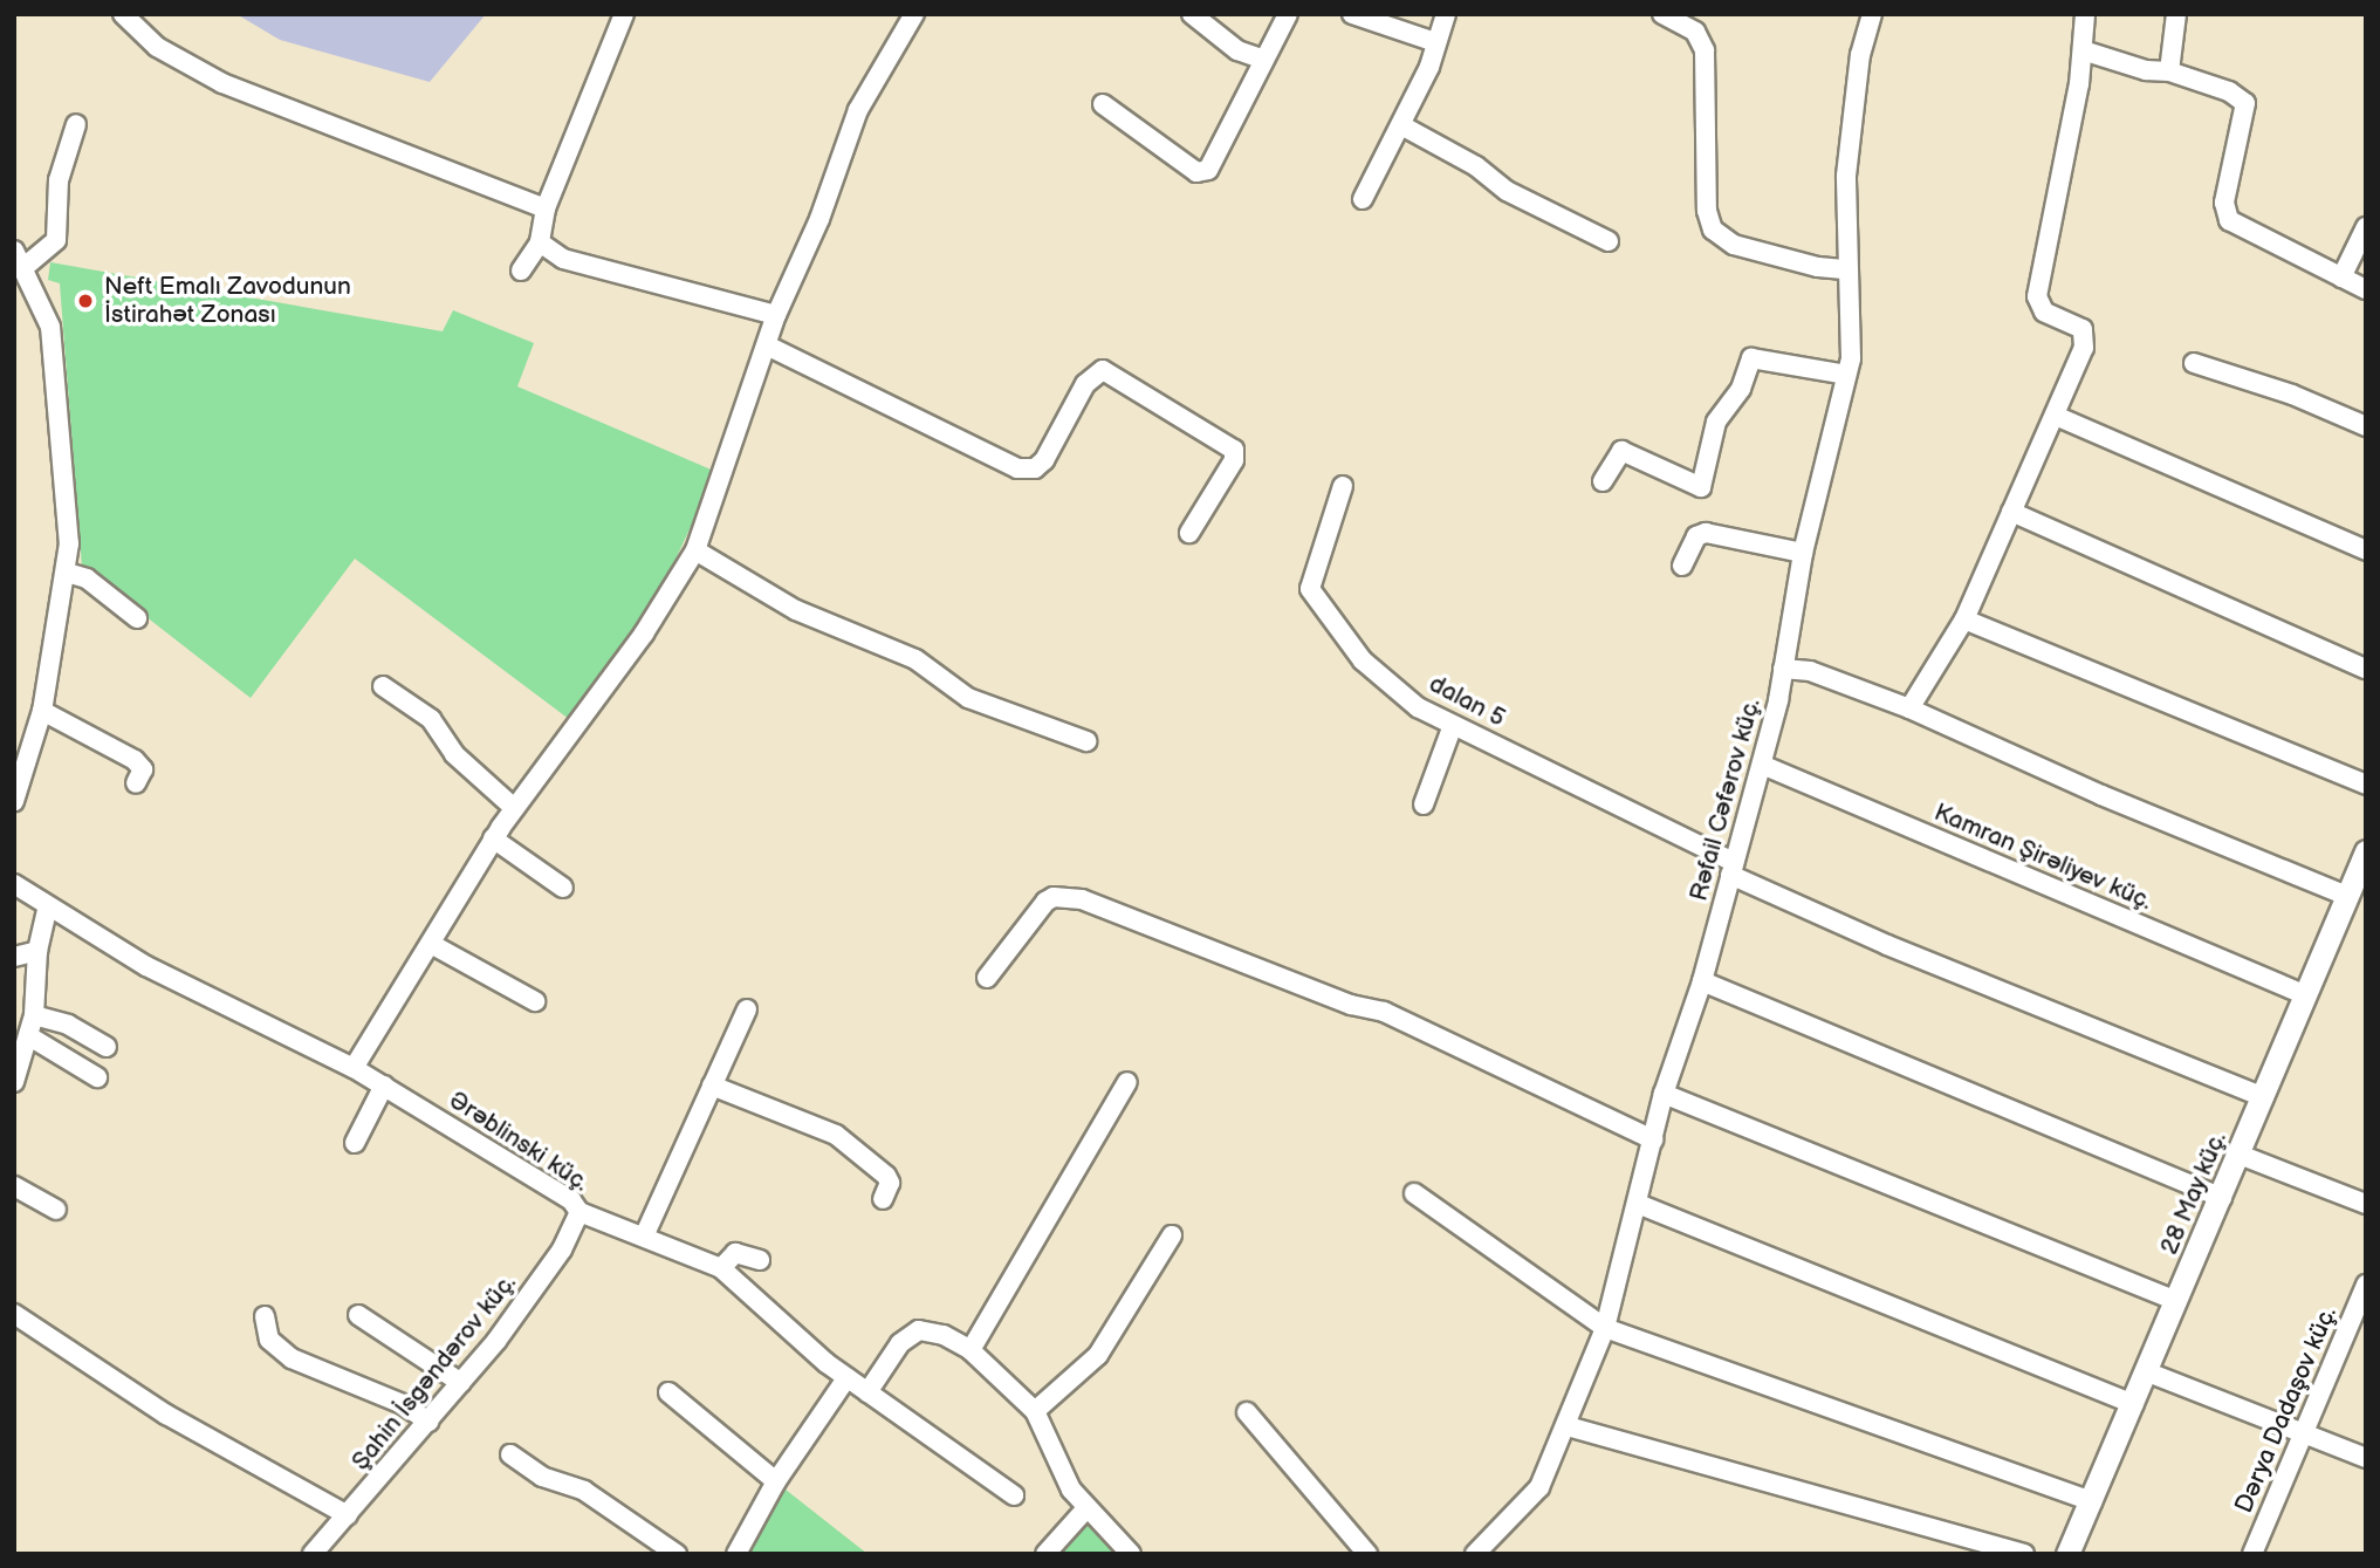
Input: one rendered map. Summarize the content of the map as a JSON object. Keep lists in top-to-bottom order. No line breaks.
{"streets":{"main road":["28 May küç."],"street":["dalan 5","Rəfail Cəfərov küç.","Kamran Şirəliyev küç.","Ərəblinski küç.","Şahin İsgəndərov küç.","Dərya Dadaşov küç."]},"crossings":[["dalan 5","Rəfail Cəfərov küç."],["dalan 5","28 May küç."],["Rəfail Cəfərov küç.","Kamran Şirəliyev küç."],["Kamran Şirəliyev küç.","28 May küç."],["Ərəblinski küç.","Şahin İsgəndərov küç."]],"places":["Neft Emalı Zavodunun İstirahət Zonası"]}
